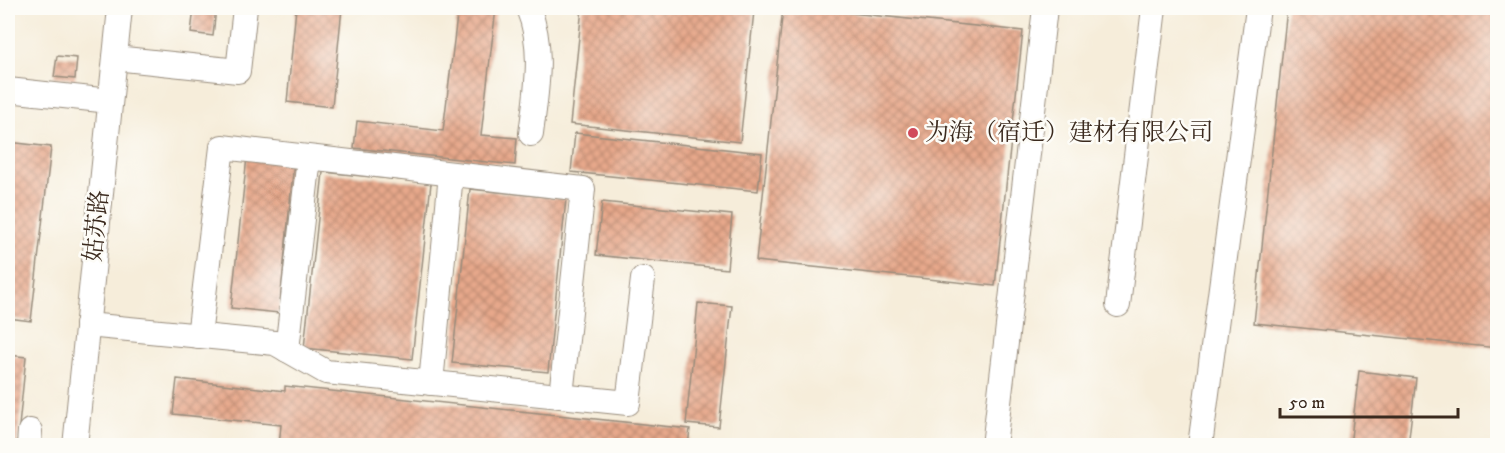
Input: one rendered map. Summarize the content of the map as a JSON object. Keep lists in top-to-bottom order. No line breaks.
{"streets":{"street":["姑苏路"]},"places":["为海（宿迁）建材有限公司"],"scale_bar":"50 m"}
